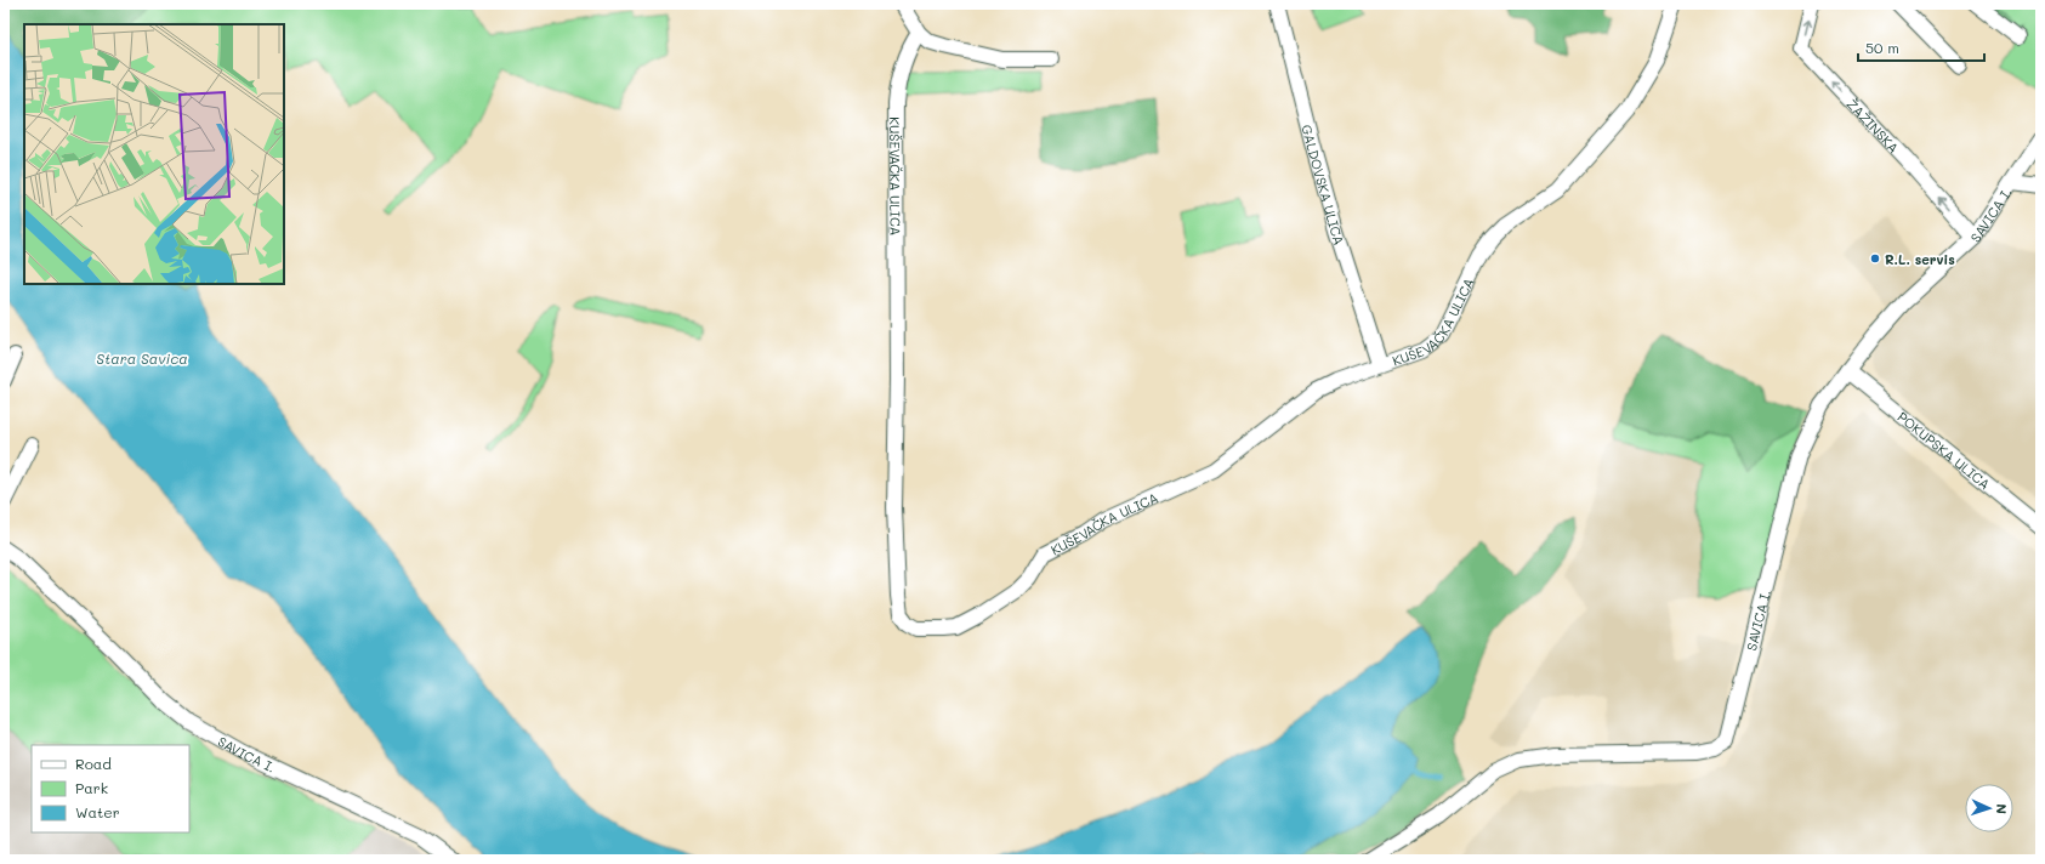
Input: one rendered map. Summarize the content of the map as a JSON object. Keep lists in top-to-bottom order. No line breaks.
{"streets":{"street":["ŽAŽINSKA","KUŠEVAČKA ULICA","GALDOVSKA ULICA","SAVICA I.","POKUPSKA ULICA"]},"crossings":[["ŽAŽINSKA","SAVICA I."],["KUŠEVAČKA ULICA","GALDOVSKA ULICA"],["SAVICA I.","POKUPSKA ULICA"]],"one_way":["ŽAŽINSKA"],"water":["Stara Savica"],"places":["R.L. servis"],"legend":["Road","Park","Water"],"scale_bar":"50 m","north":"right"}
